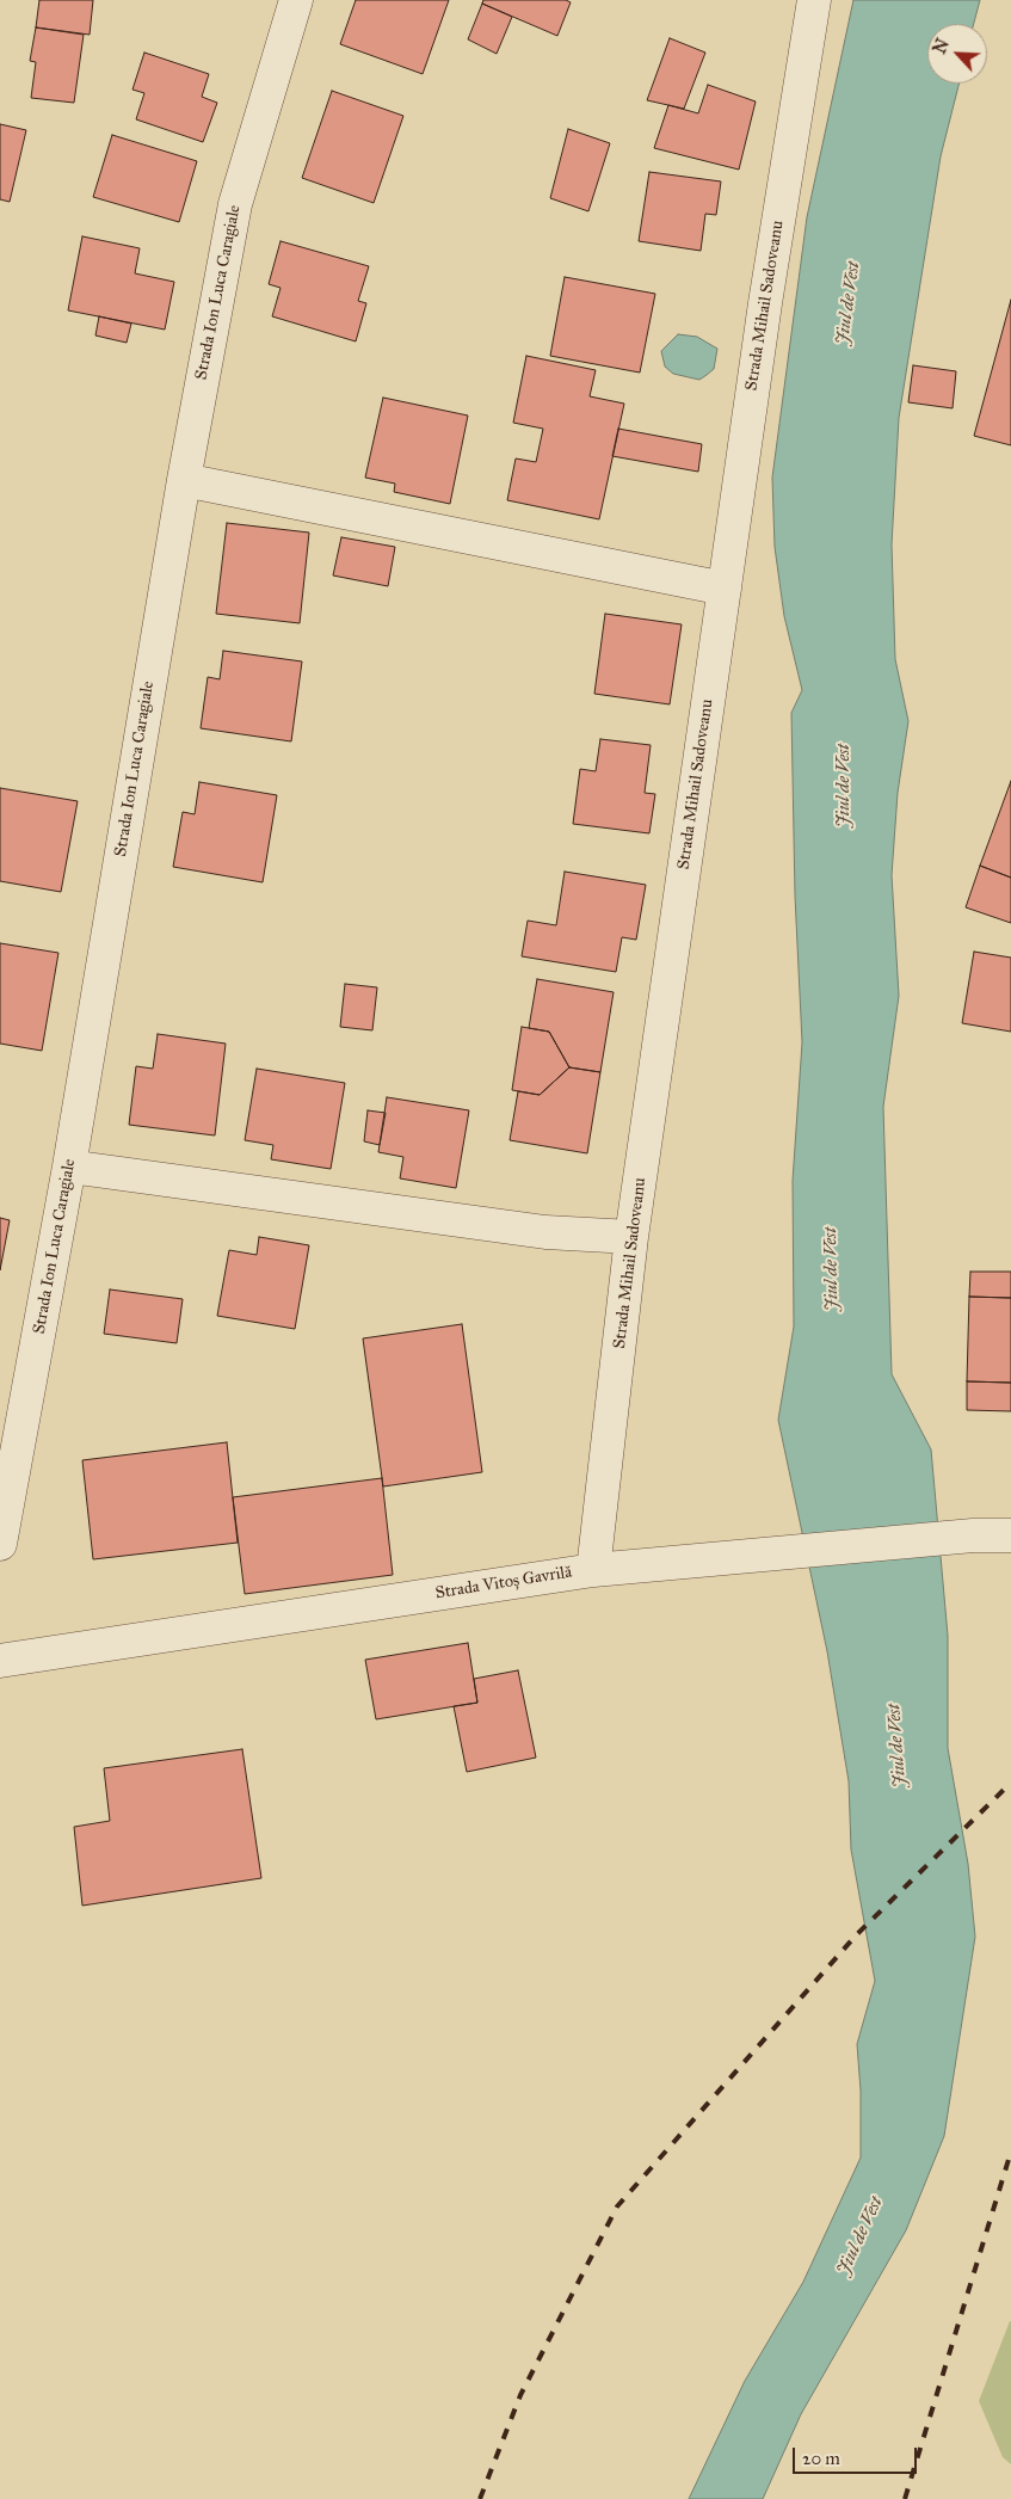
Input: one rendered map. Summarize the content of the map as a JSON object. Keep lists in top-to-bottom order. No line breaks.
{"streets":{"street":["Strada Ion Luca Caragiale","Strada Mihail Sadoveanu","Strada Vitoș Gavrilă"]},"crossings":[["Strada Mihail Sadoveanu","Strada Vitoș Gavrilă"]],"water":["Jiul de Vest"],"scale_bar":"20 m","north":"top left"}
